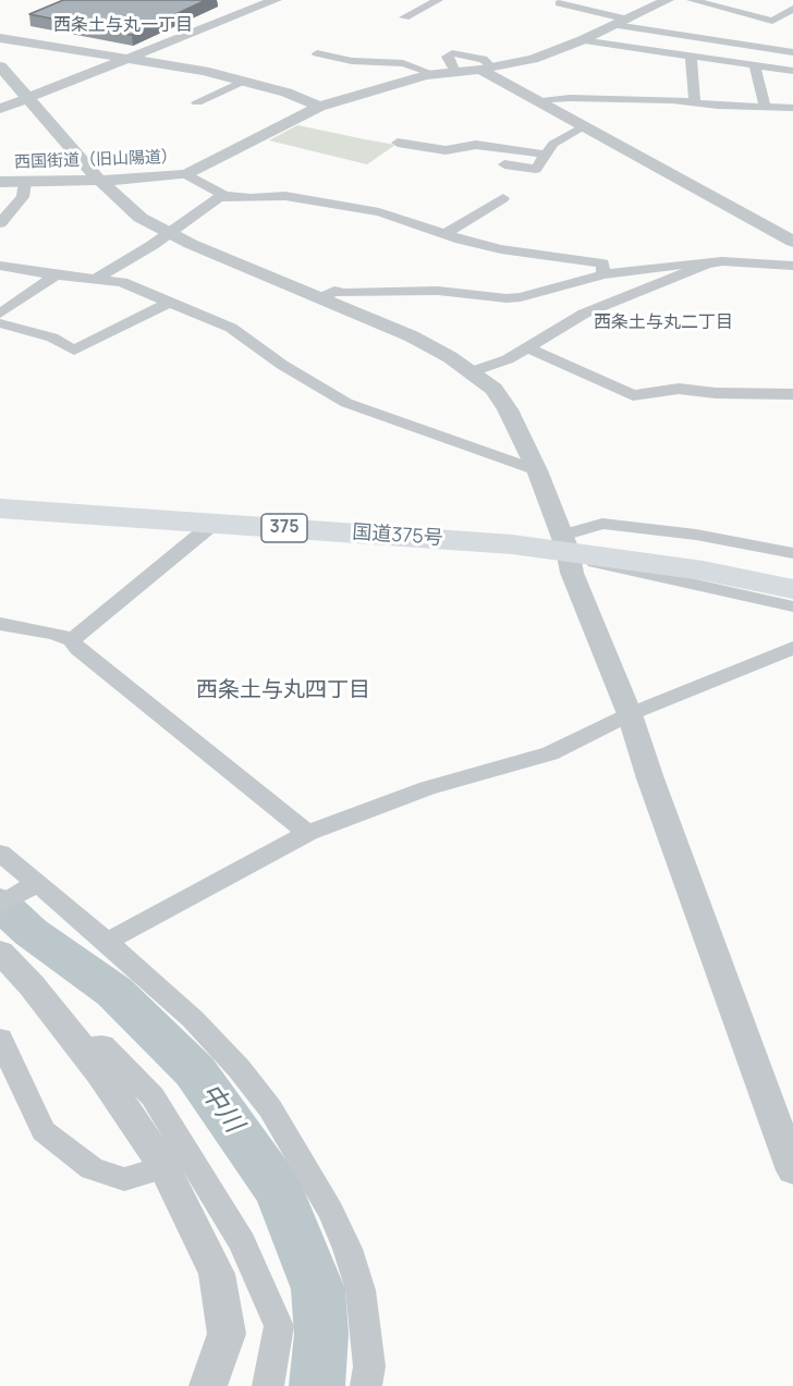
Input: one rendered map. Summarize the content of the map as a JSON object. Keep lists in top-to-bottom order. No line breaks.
{"streets":{"highway":["375","国道375号"],"street":["西国街道（旧山陽道）"]},"districts":["西条土与丸一丁目","西条土与丸二丁目","西条土与丸四丁目"],"water":["中川"]}
